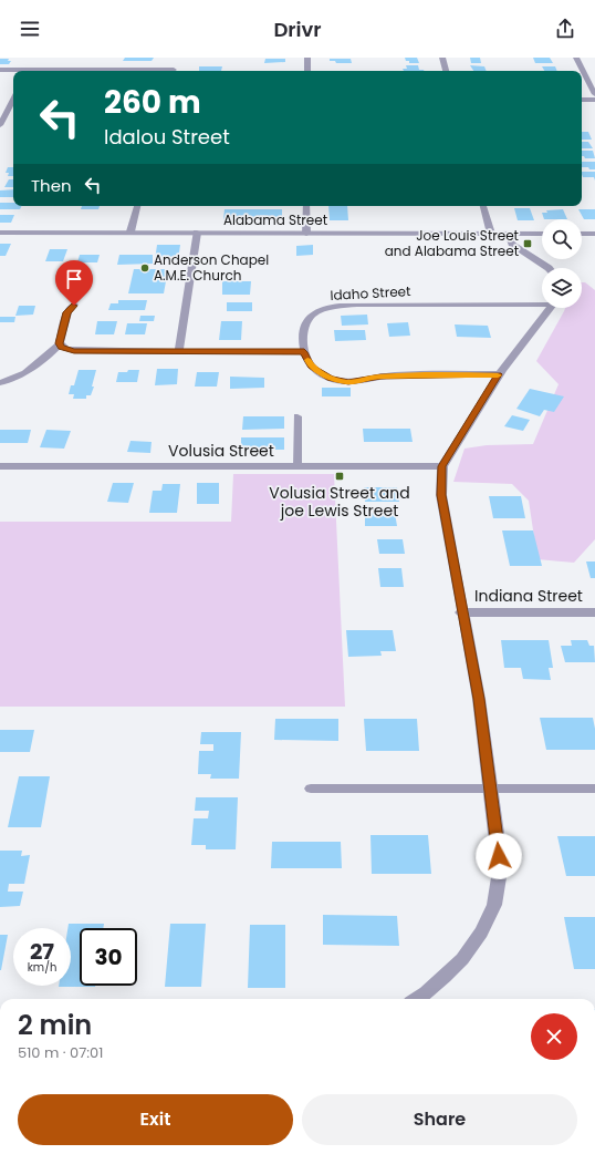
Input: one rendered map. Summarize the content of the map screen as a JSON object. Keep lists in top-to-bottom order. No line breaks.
{"streets":{"street":["Alabama Street","Idaho Street","Volusia Street","Indiana Street"]},"places":{"transit":["Joe Louis Street and Alabama Street","Volusia Street and joe Lewis Street"],"other":["Anderson Chapel A.M.E. Church"]},"page":{"header":"Drivr","turn":["260 m","Idalou Street"],"then":"Then","speed":"27 km/h","limit":"30","heading":["2 min","510 m · 07:01"],"buttons":["Exit","Share"]}}
